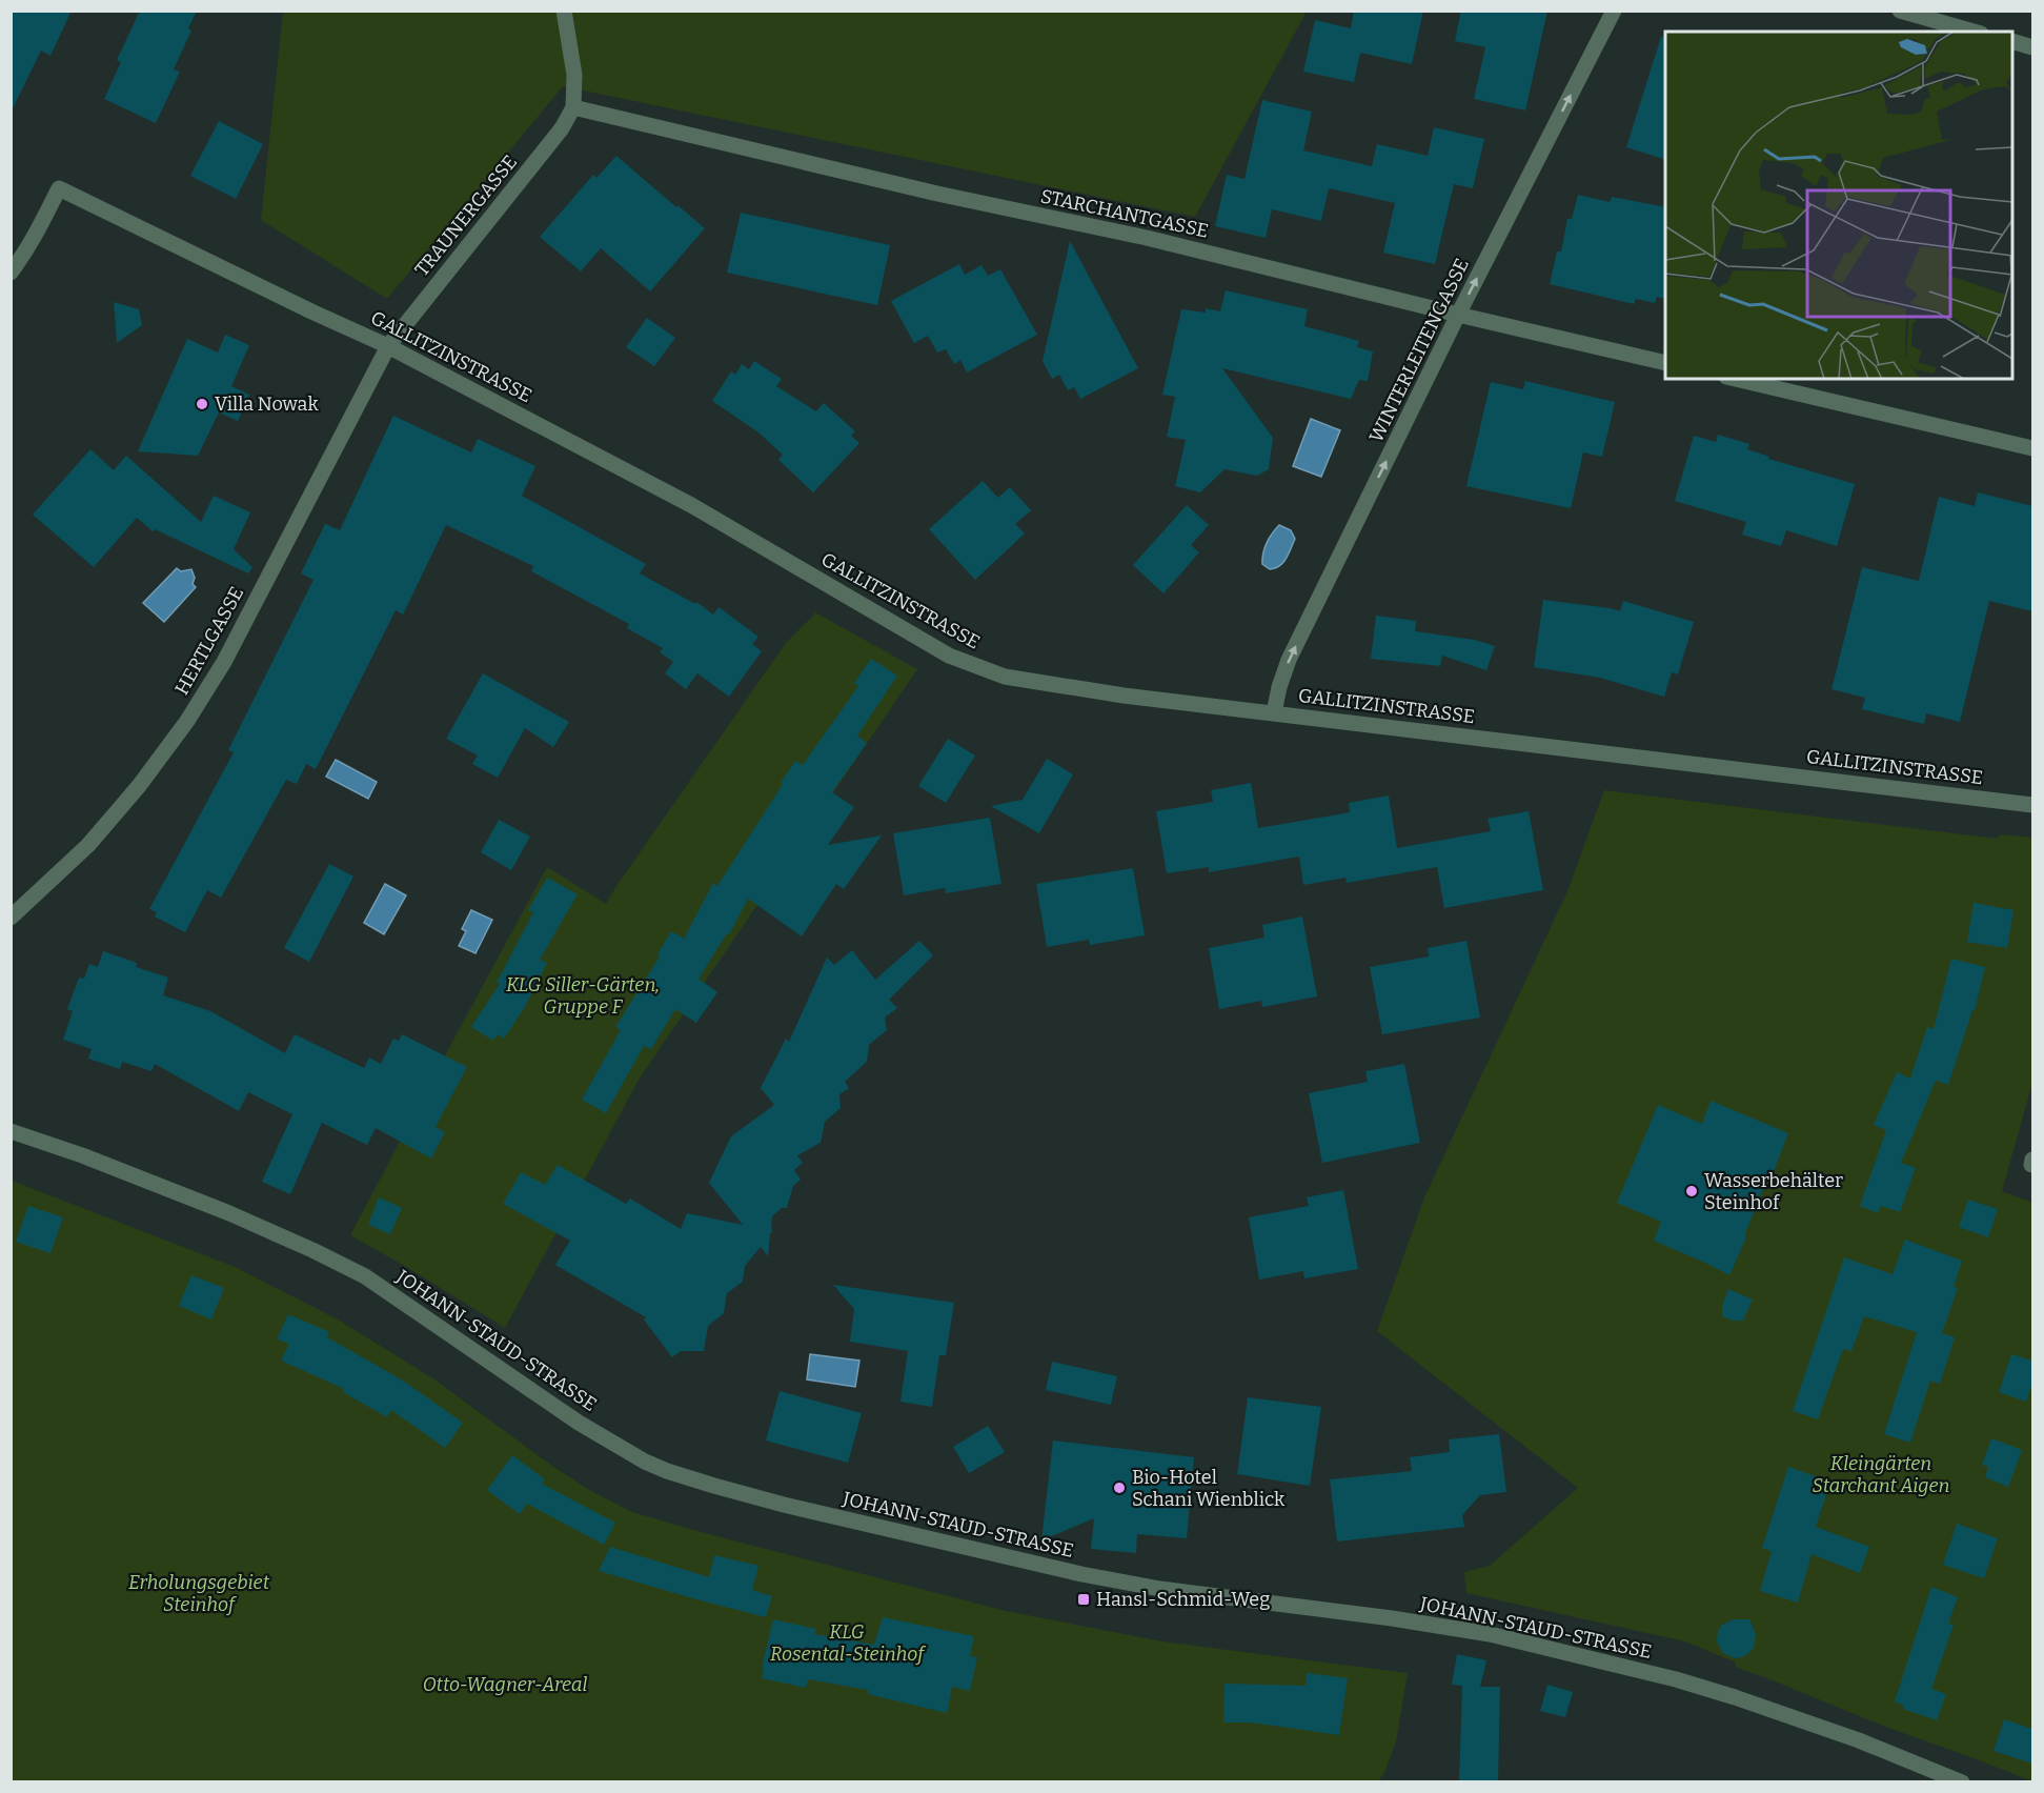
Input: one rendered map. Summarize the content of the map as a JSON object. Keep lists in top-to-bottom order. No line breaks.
{"streets":{"street":["STARCHANTGASSE","TRAUNERGASSE","WINTERLEITENGASSE","GALLITZINSTRASSE","HERTLGASSE","JOHANN-STAUD-STRASSE"]},"crossings":[["STARCHANTGASSE","TRAUNERGASSE"],["STARCHANTGASSE","WINTERLEITENGASSE"],["TRAUNERGASSE","GALLITZINSTRASSE"],["TRAUNERGASSE","HERTLGASSE"],["WINTERLEITENGASSE","GALLITZINSTRASSE"],["GALLITZINSTRASSE","HERTLGASSE"]],"one_way":["WINTERLEITENGASSE"],"parks":["KLG Siller-Gärten, Gruppe F","Kleingärten Starchant Aigen","Erholungsgebiet Steinhof","KLG Rosental-Steinhof","Otto-Wagner-Areal"],"places":{"other":["Villa Nowak","Wasserbehälter Steinhof","Bio-Hotel Schani Wienblick"],"transit":["Hansl-Schmid-Weg"]}}
